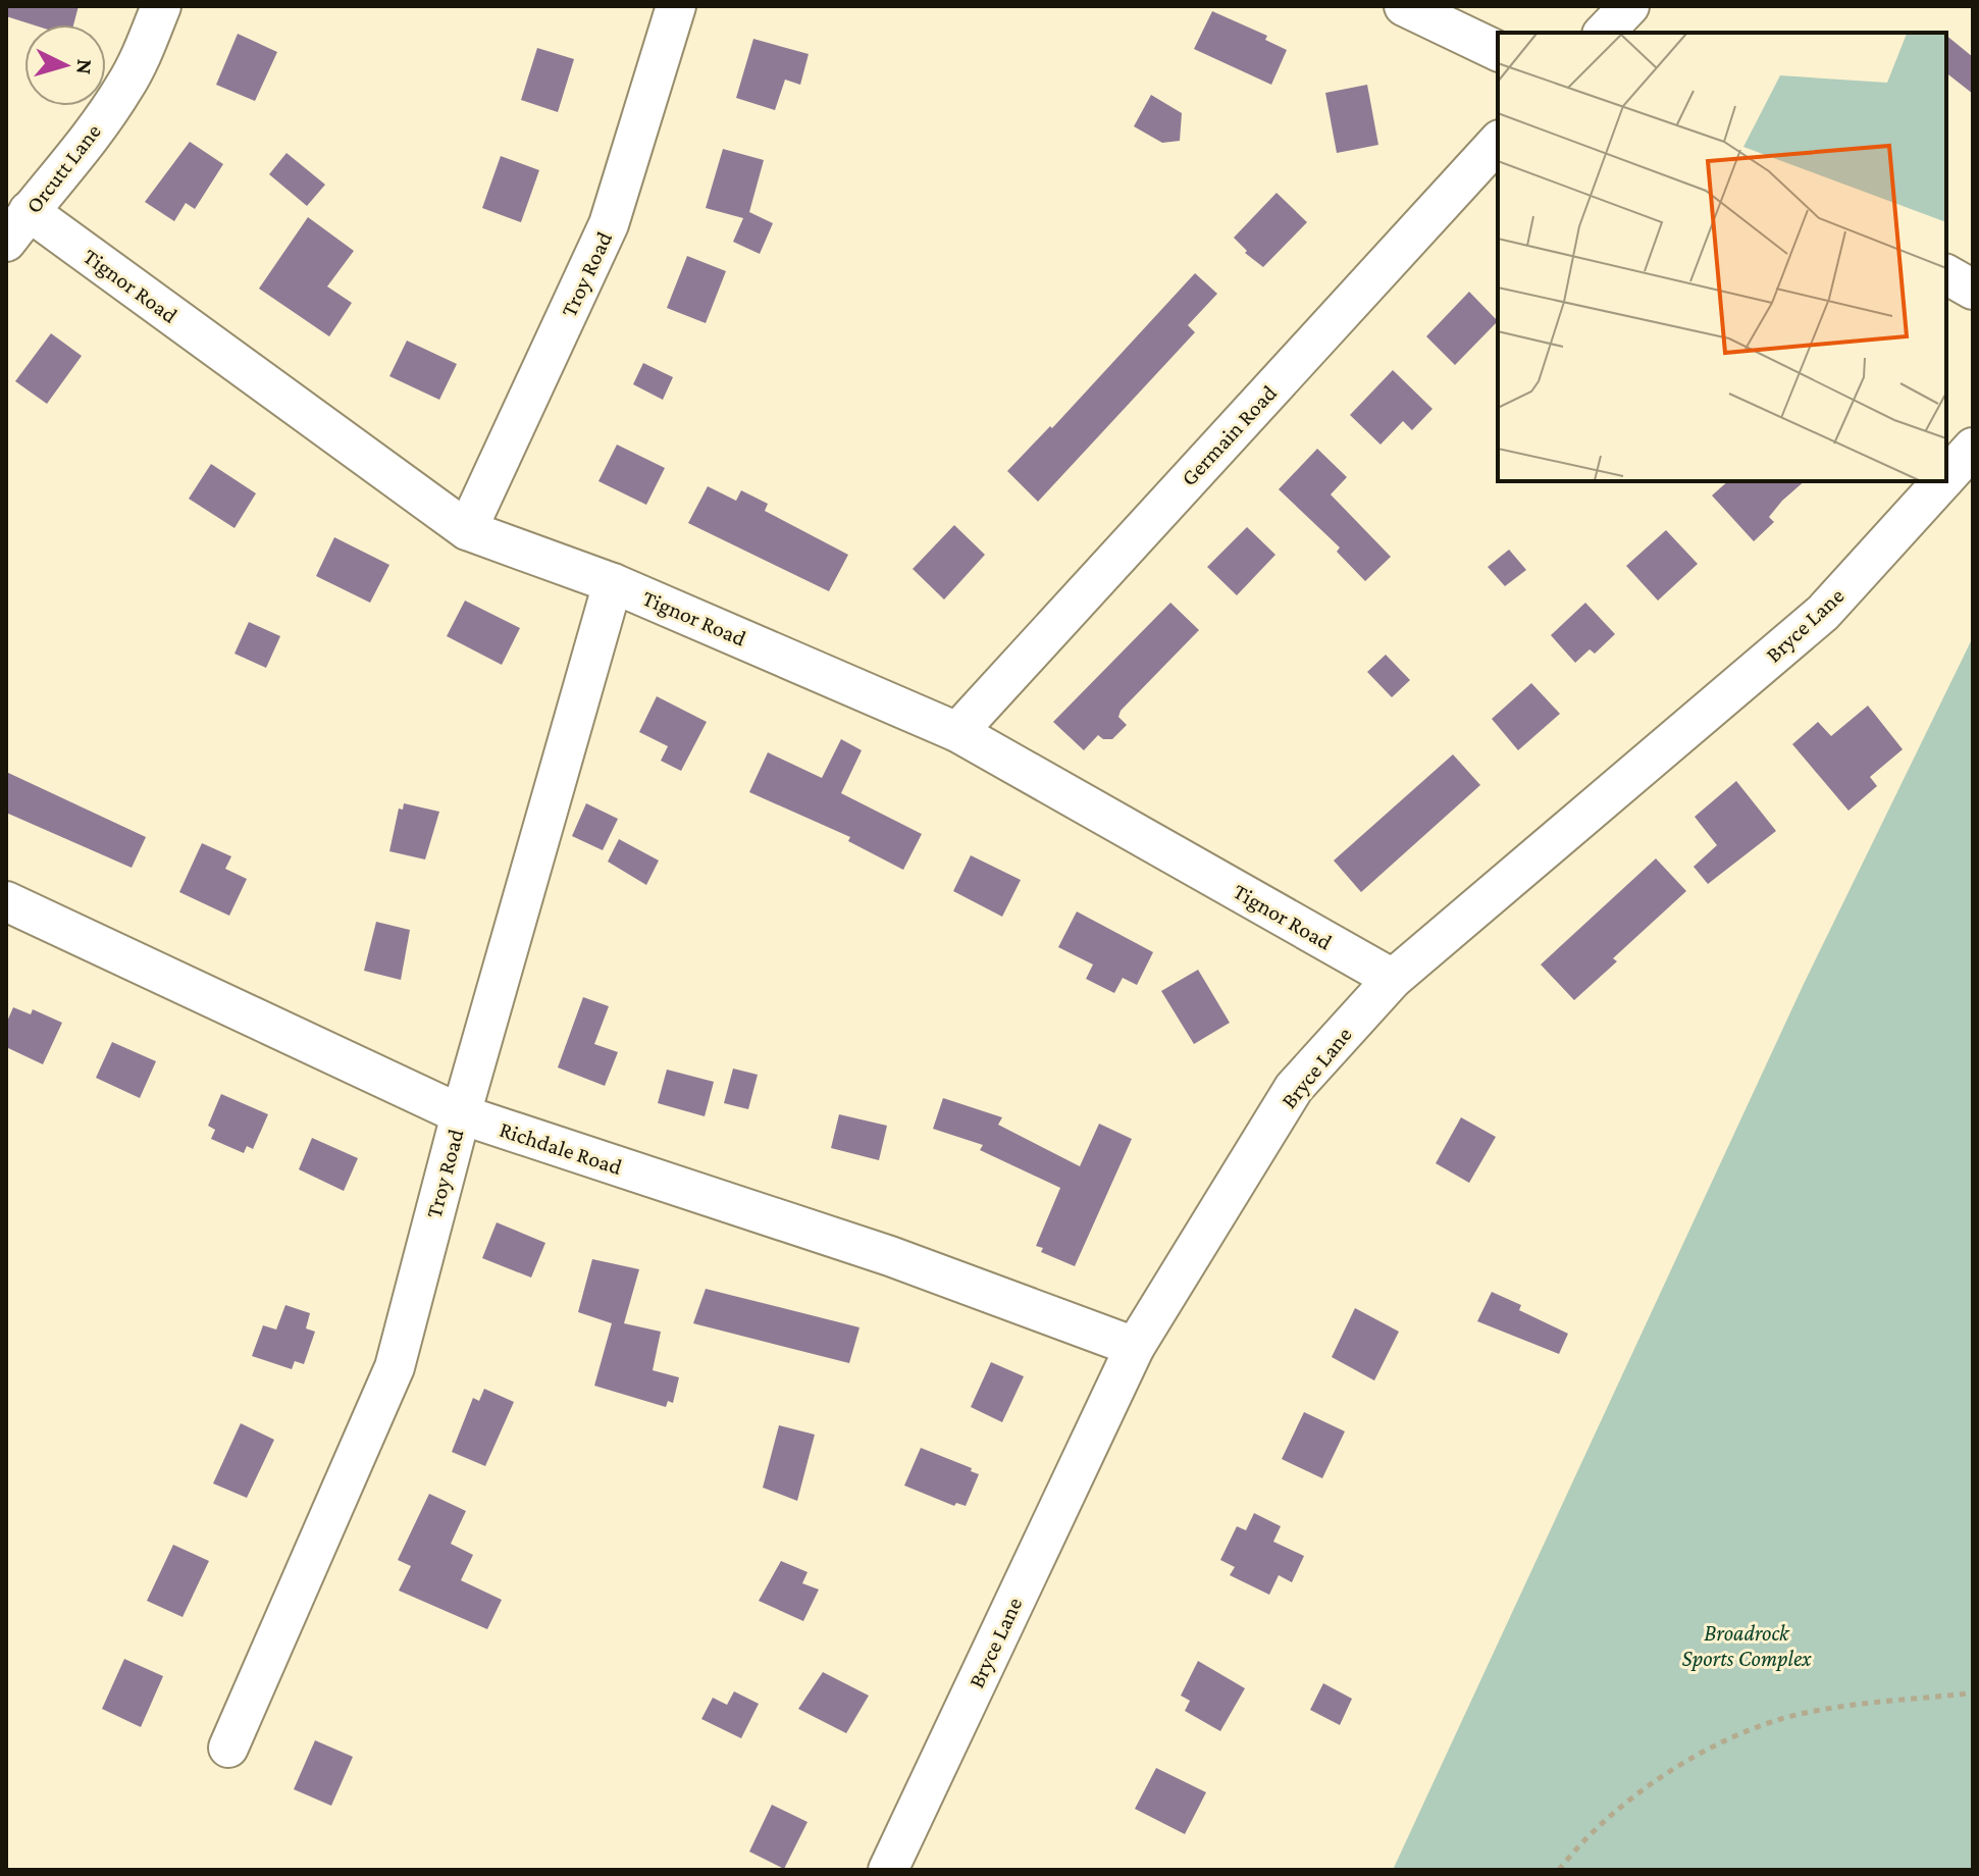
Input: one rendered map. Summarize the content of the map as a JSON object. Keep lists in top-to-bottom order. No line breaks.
{"streets":{"street":["Orcutt Lane","Troy Road","Tignor Road","Germain Road","Bryce Lane","Richdale Road"]},"crossings":[["Orcutt Lane","Tignor Road"],["Troy Road","Tignor Road"],["Troy Road","Richdale Road"],["Tignor Road","Germain Road"],["Tignor Road","Bryce Lane"],["Bryce Lane","Richdale Road"]],"parks":["Broadrock Sports Complex"],"north":"right"}
